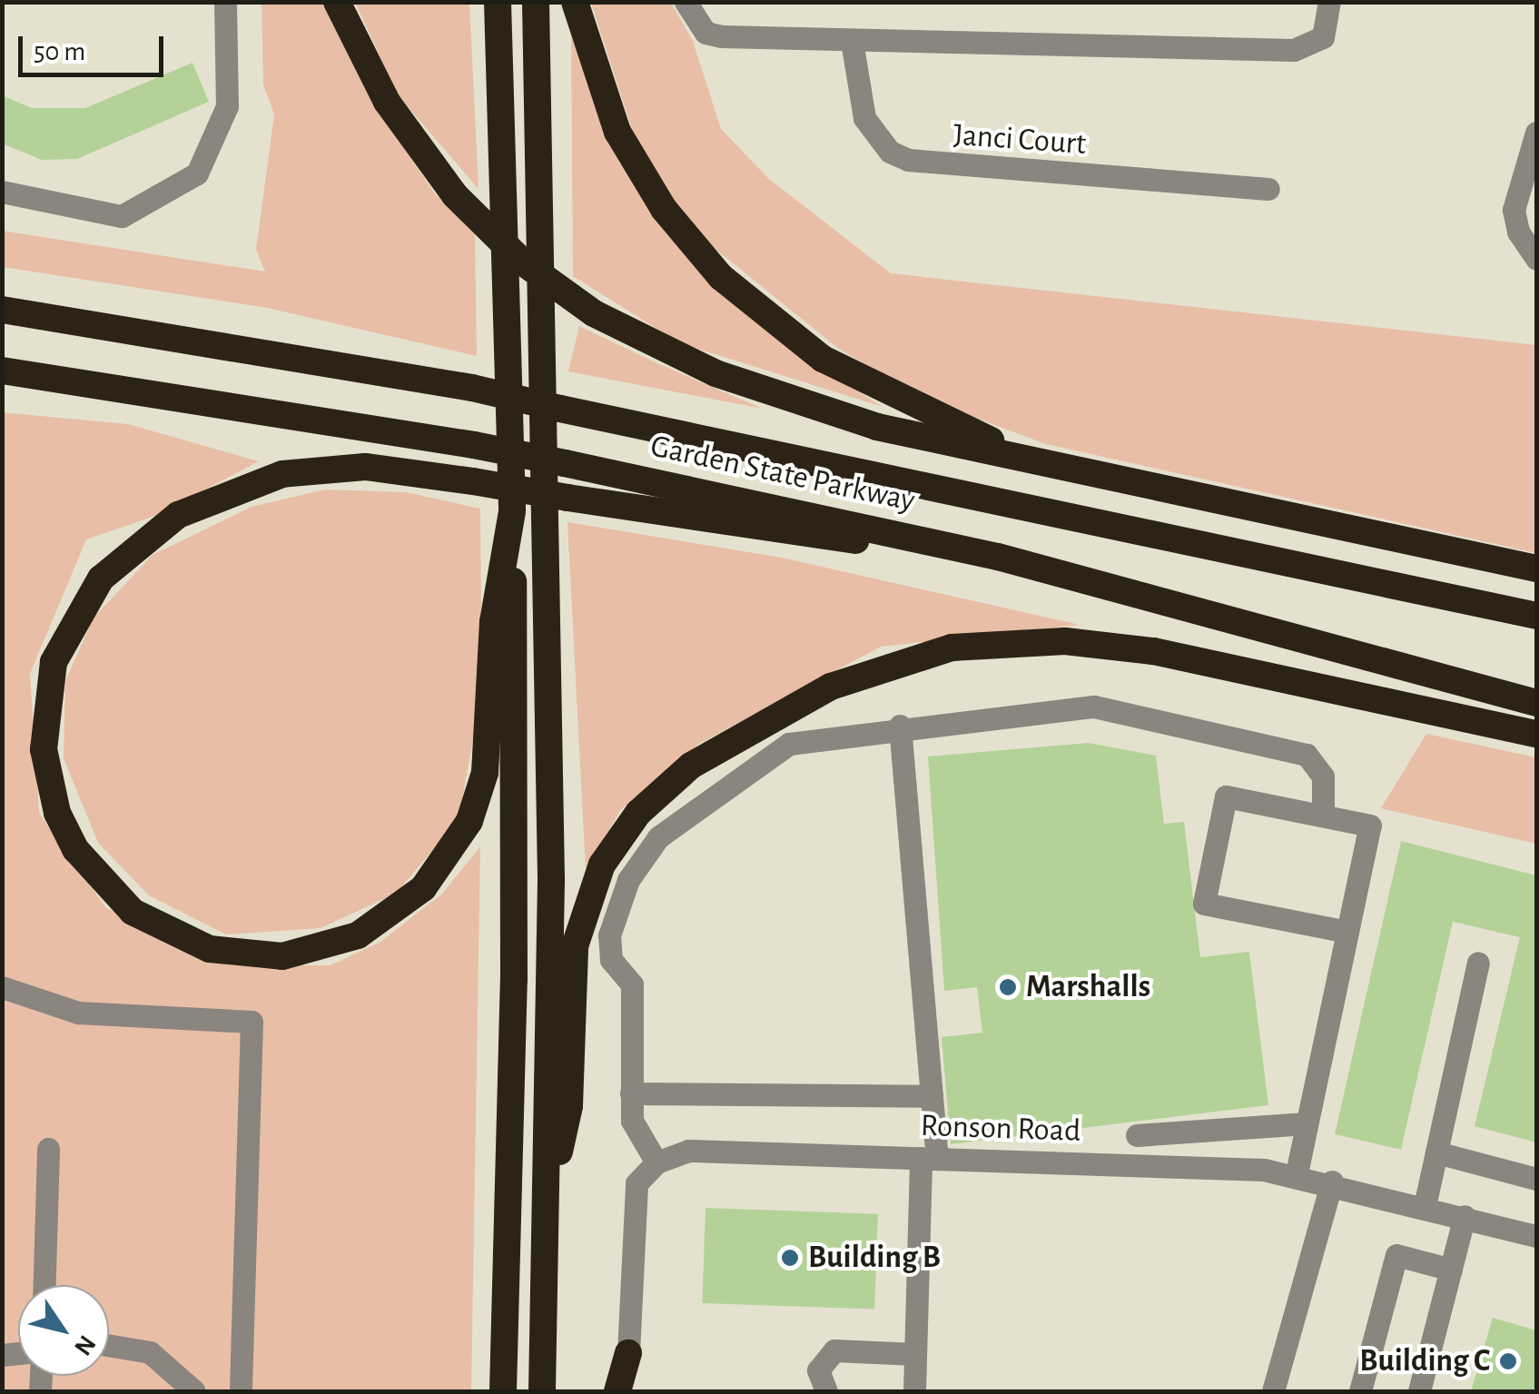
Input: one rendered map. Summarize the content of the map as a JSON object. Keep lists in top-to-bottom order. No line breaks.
{"streets":{"highway":["Garden State Parkway"],"street":["Janci Court","Ronson Road"]},"places":["Marshalls","Building B","Building C"],"scale_bar":"50 m","north":"bottom right"}
